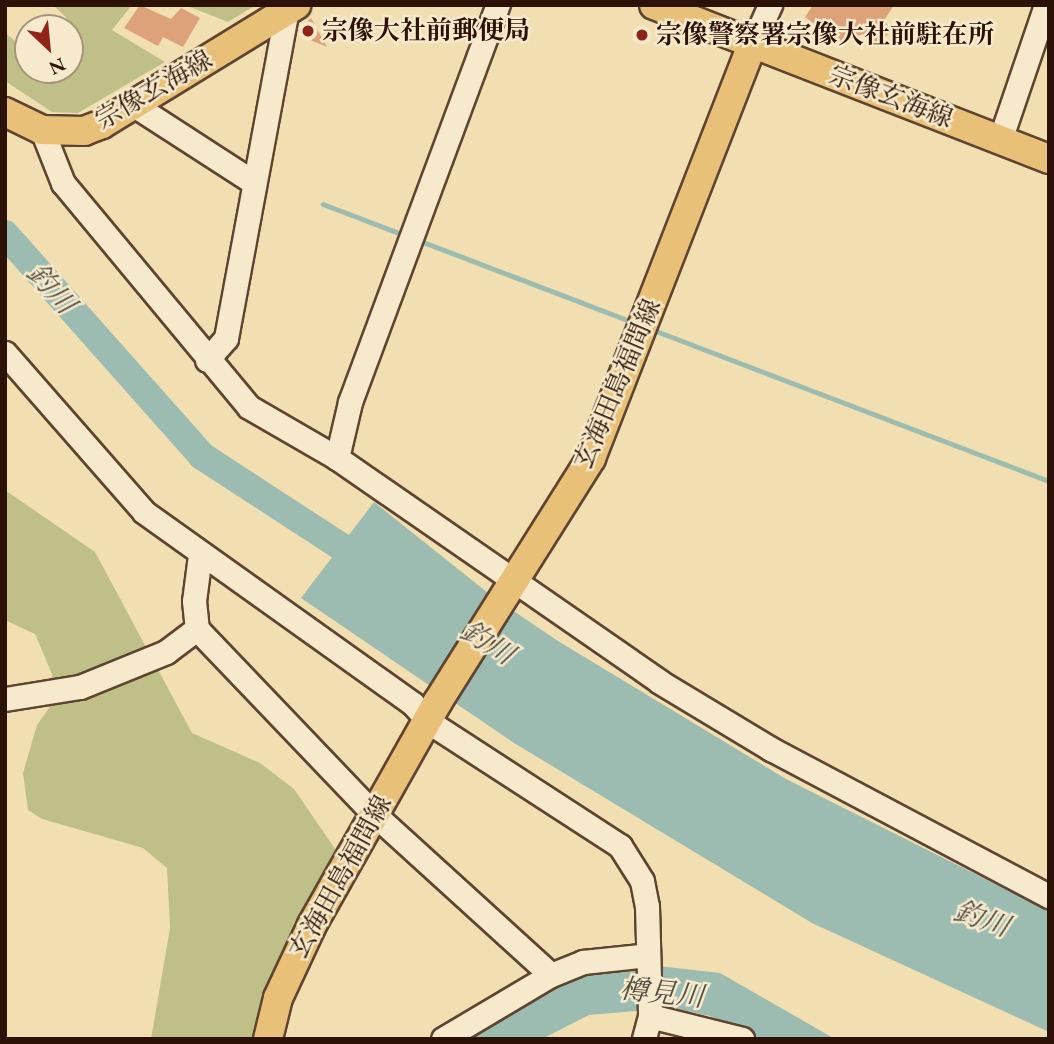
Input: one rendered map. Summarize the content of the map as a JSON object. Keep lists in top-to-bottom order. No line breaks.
{"streets":{"main road":["宗像玄海線","玄海田島福間線"]},"crossings":[["宗像玄海線","玄海田島福間線"]],"water":["釣川","樽見川"],"places":["宗像大社前郵便局","宗像警察署宗像大社前駐在所"],"north":"bottom right"}
